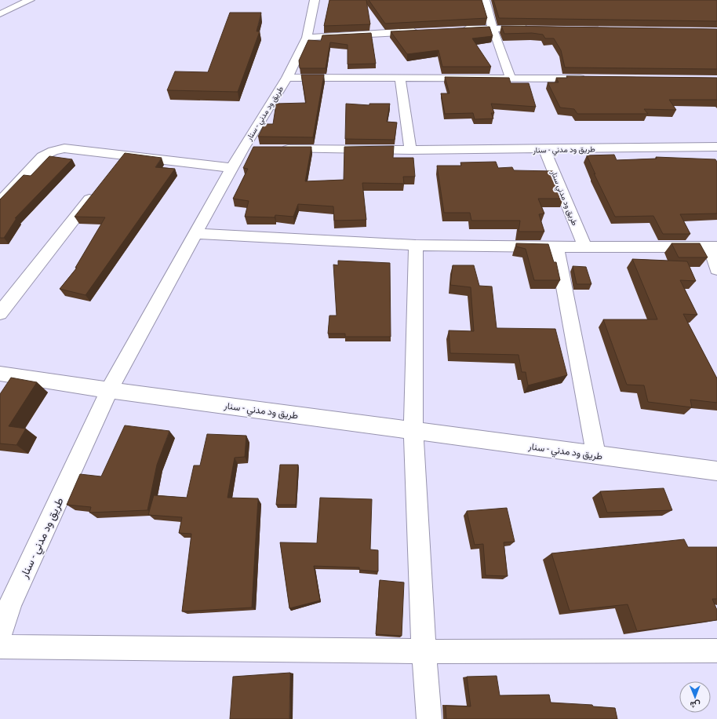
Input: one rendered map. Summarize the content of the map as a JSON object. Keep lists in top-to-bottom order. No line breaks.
{"streets":{"street":["طريق ود مدني - سنار","طريق ود مدني سنار"]},"crossings":[["طريق ود مدني - سنار","طريق ود مدني سنار"]],"north":"bottom"}
